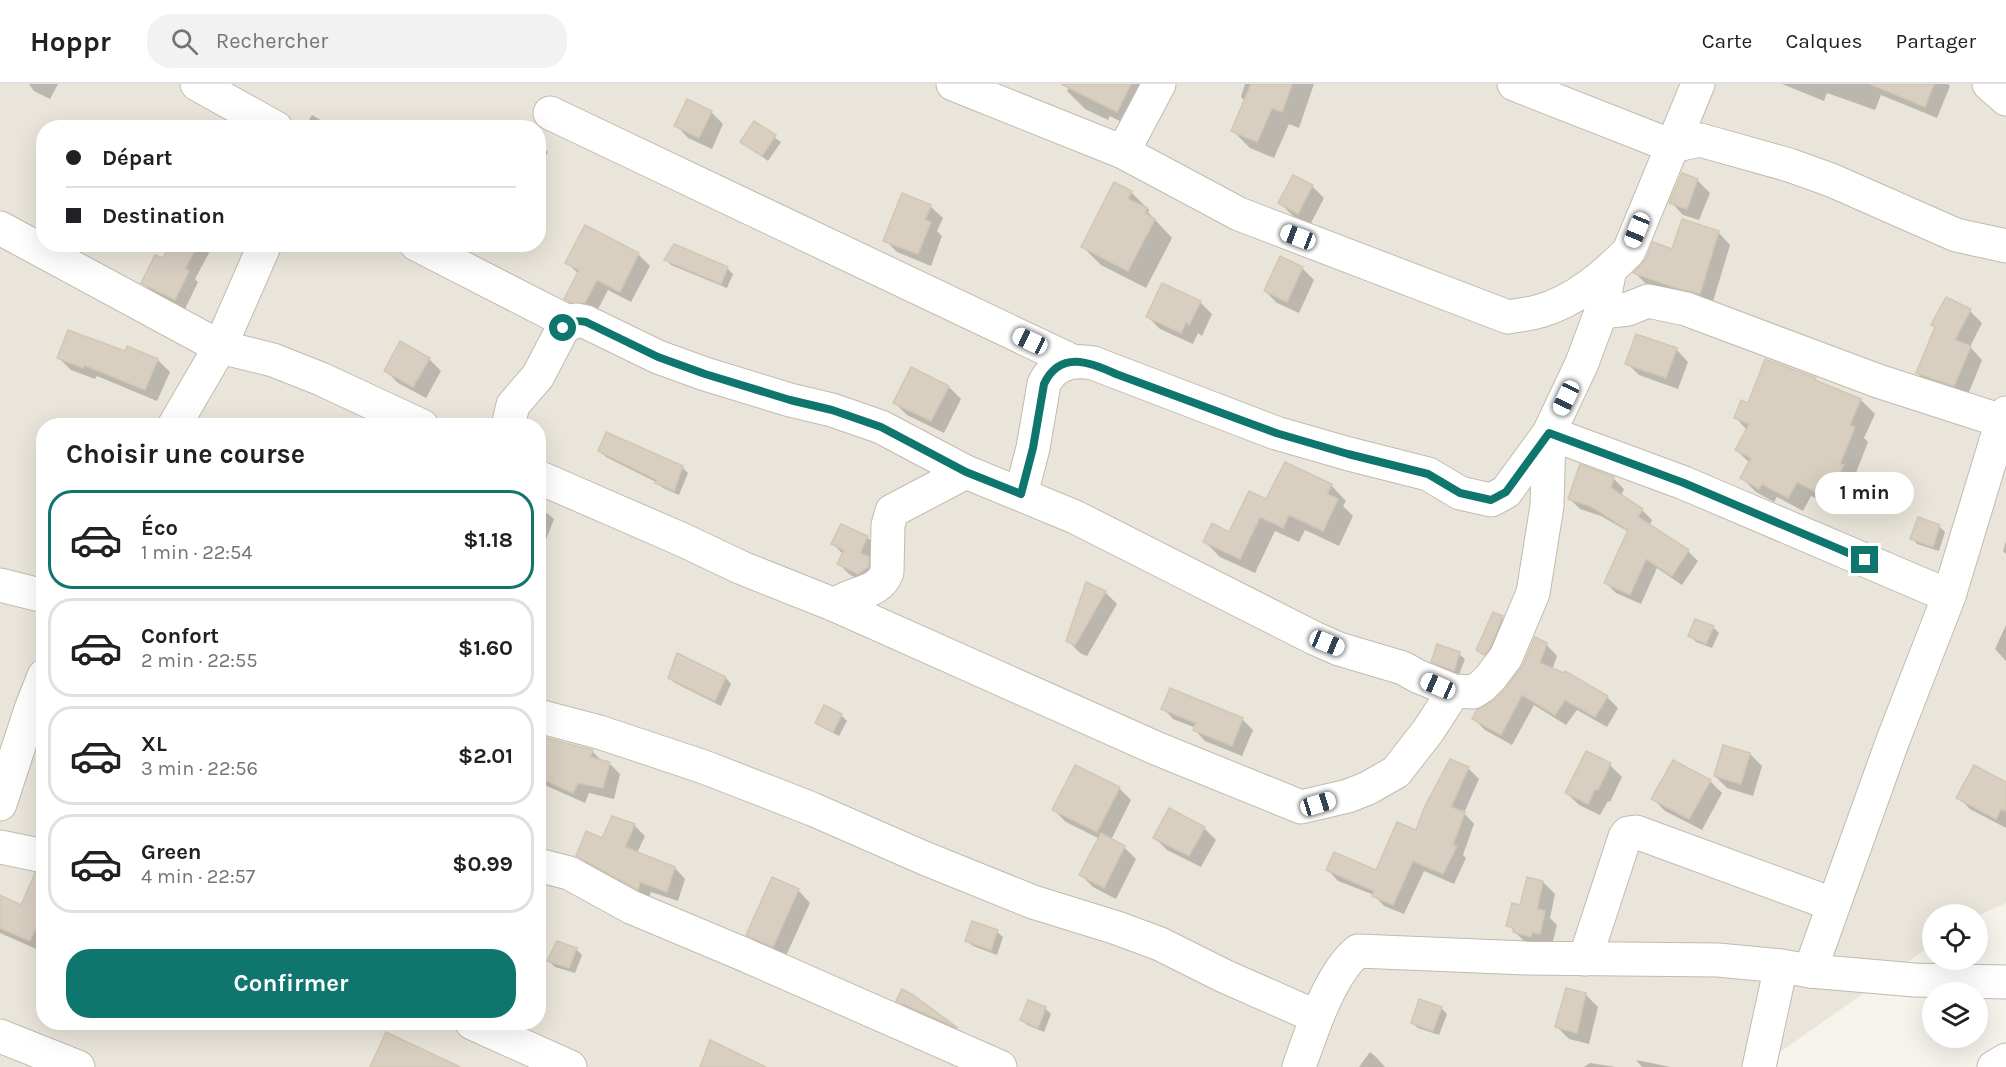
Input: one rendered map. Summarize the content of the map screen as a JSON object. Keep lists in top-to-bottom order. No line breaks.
{"page":{"header":"Hoppr","search":"Rechercher","nav":["Carte","Calques","Partager"],"banner":["Départ","Destination"],"heading":"Choisir une course","bubble":"1 min","list":[{"name":"Éco","note":"1 min · 22:54","value":"$1.18"},{"name":"Confort","note":"2 min · 22:55","value":"$1.60"},{"name":"XL","note":"3 min · 22:56","value":"$2.01"},{"name":"Green","note":"4 min · 22:57","value":"$0.99"}],"buttons":"Confirmer"}}
